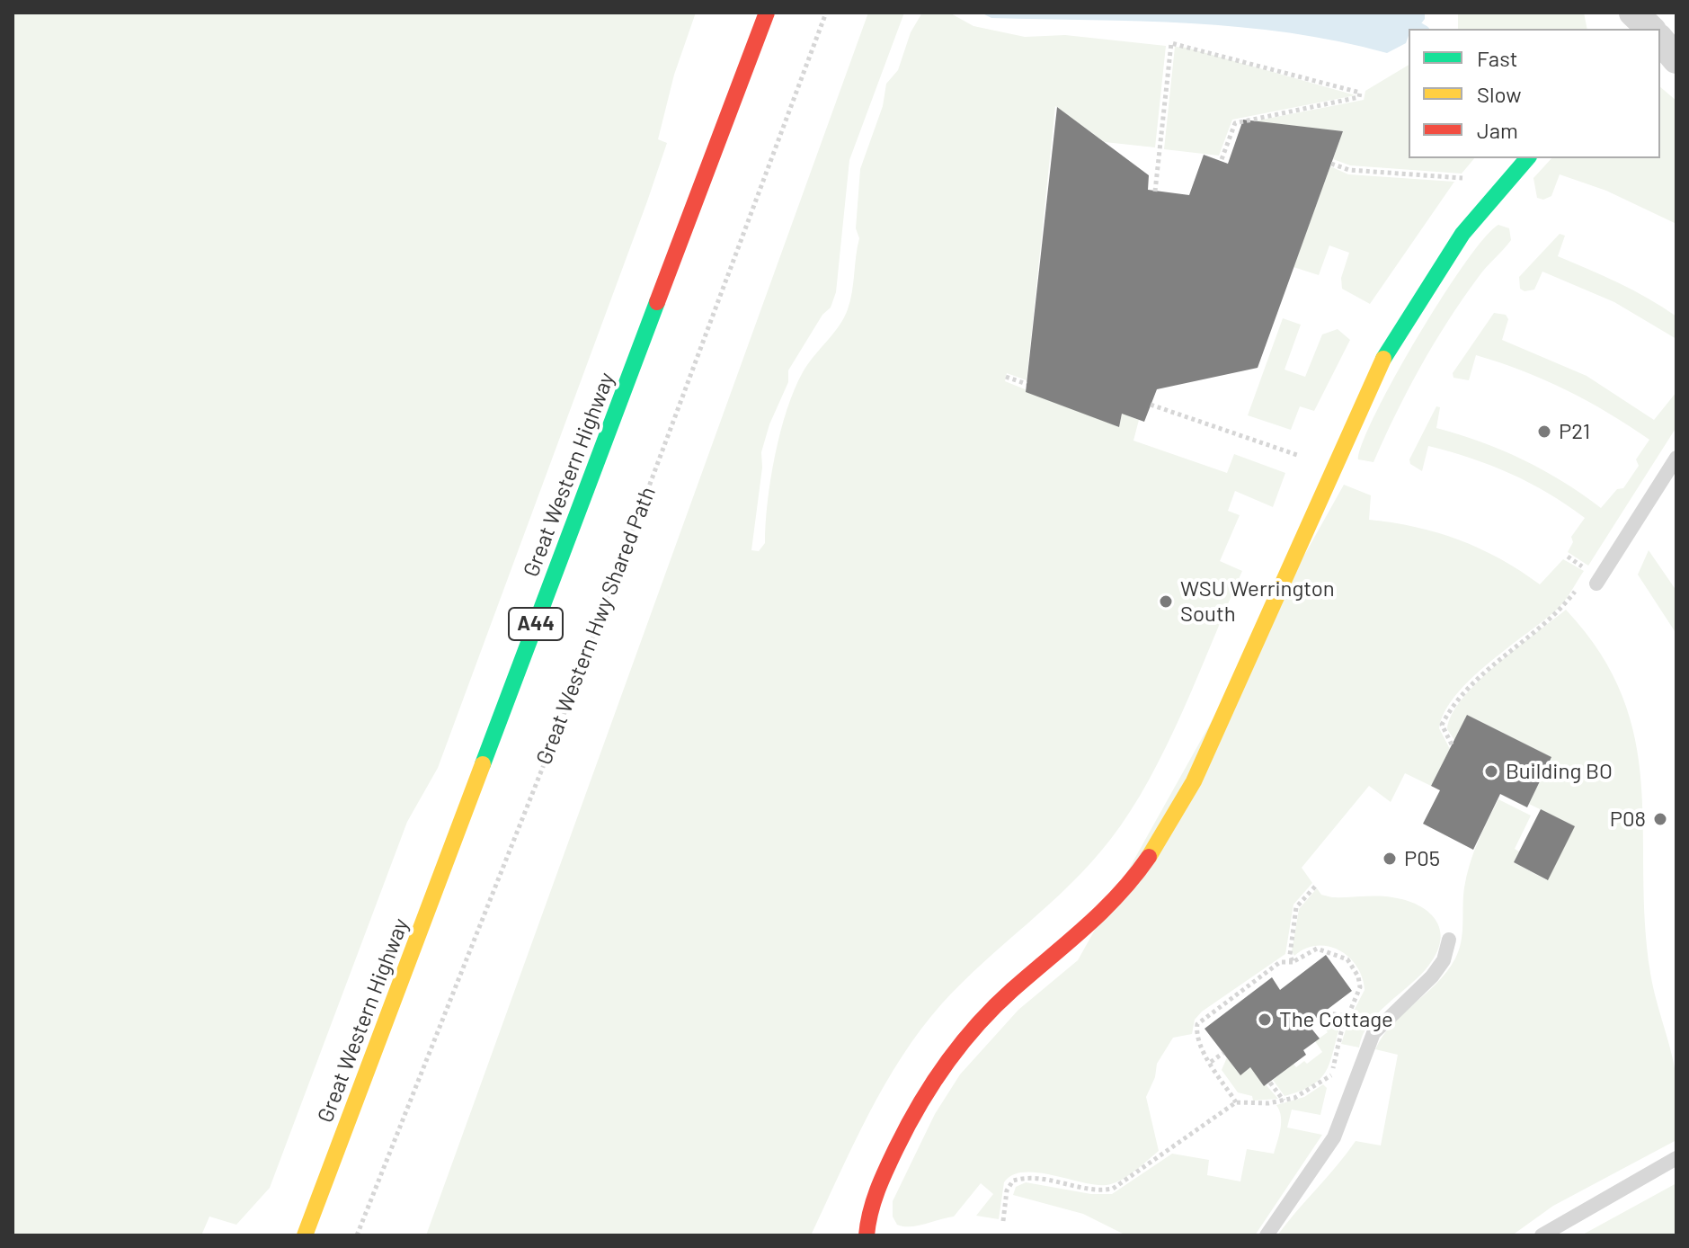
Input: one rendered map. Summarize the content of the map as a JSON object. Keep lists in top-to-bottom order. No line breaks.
{"streets":{"main road":["Great Western Highway","A44"],"path":["Great Western Hwy Shared Path"]},"places":["P21","WSU Werrington South","Building BO","P08","P05","The Cottage"],"legend":["Fast","Slow","Jam"]}
